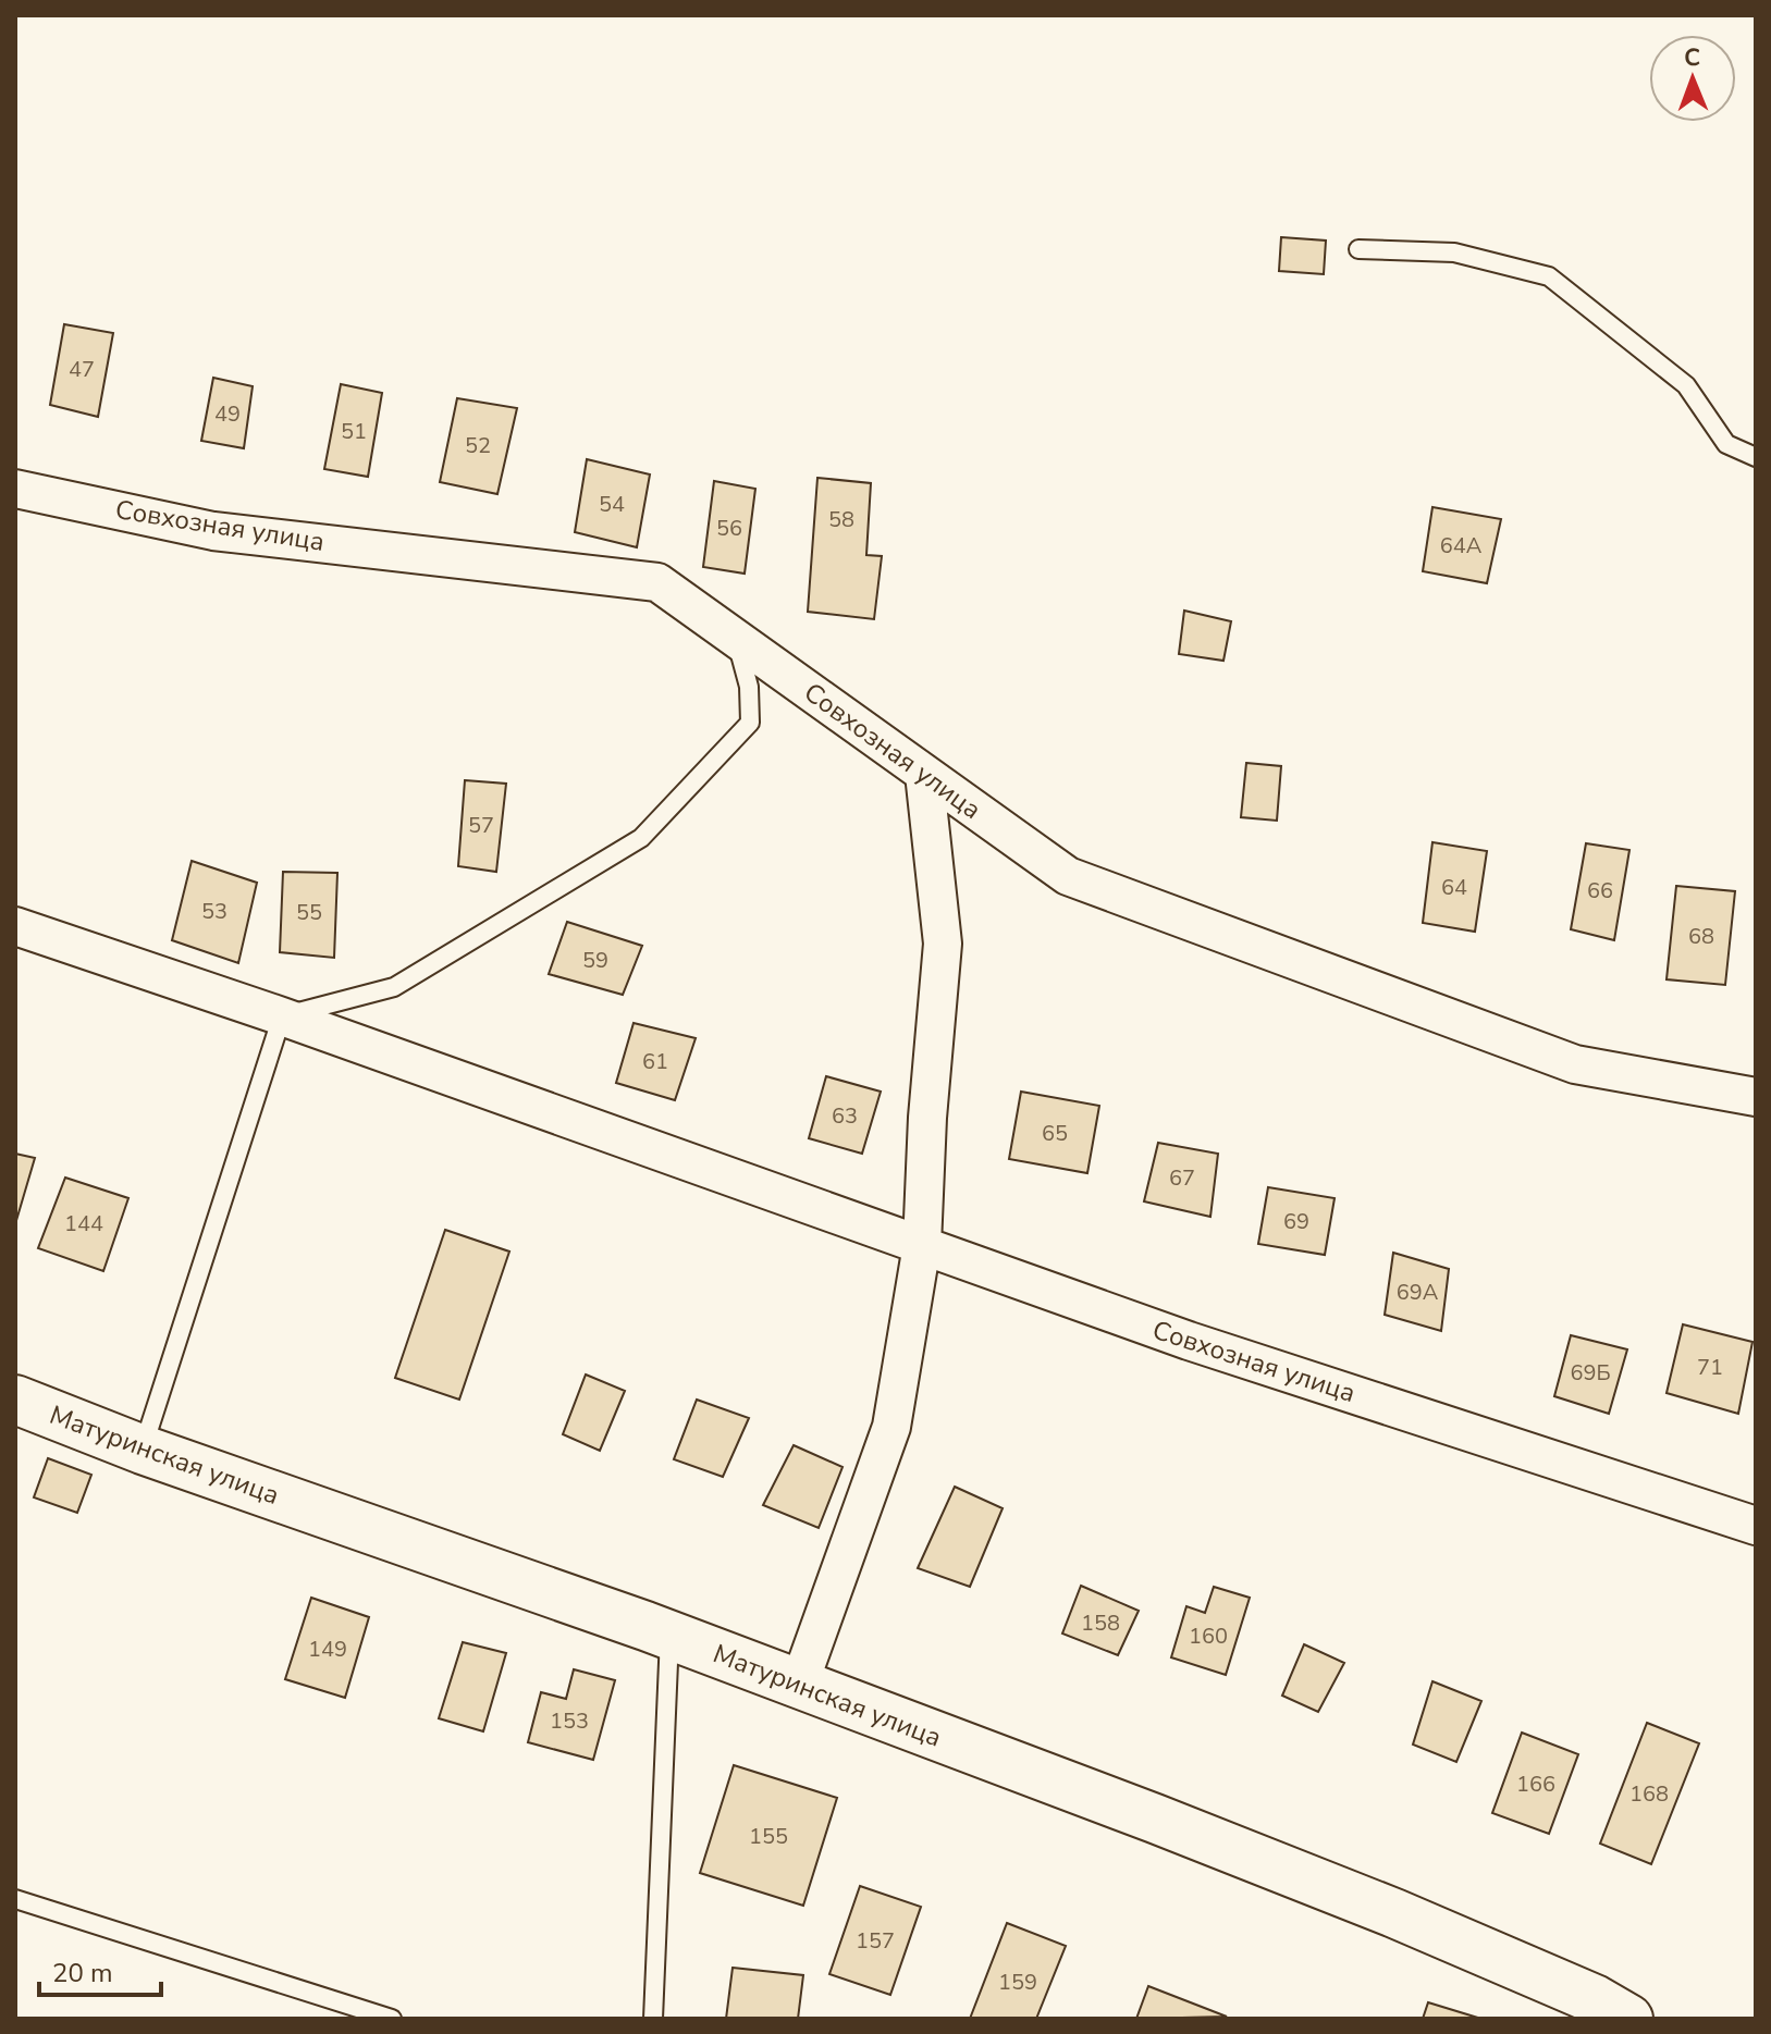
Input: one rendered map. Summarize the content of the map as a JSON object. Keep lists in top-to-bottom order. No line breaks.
{"streets":{"street":["Совхозная улица","Матуринская улица"]},"house_numbers":["47","49","51","52","54","58","56","64А","57","64","66","53","55","68","59","61","63","65","67","69","144","69А","71","69Б","158","160","149","153","166","168","155","157","159"],"scale_bar":"20 m","north":"top"}
